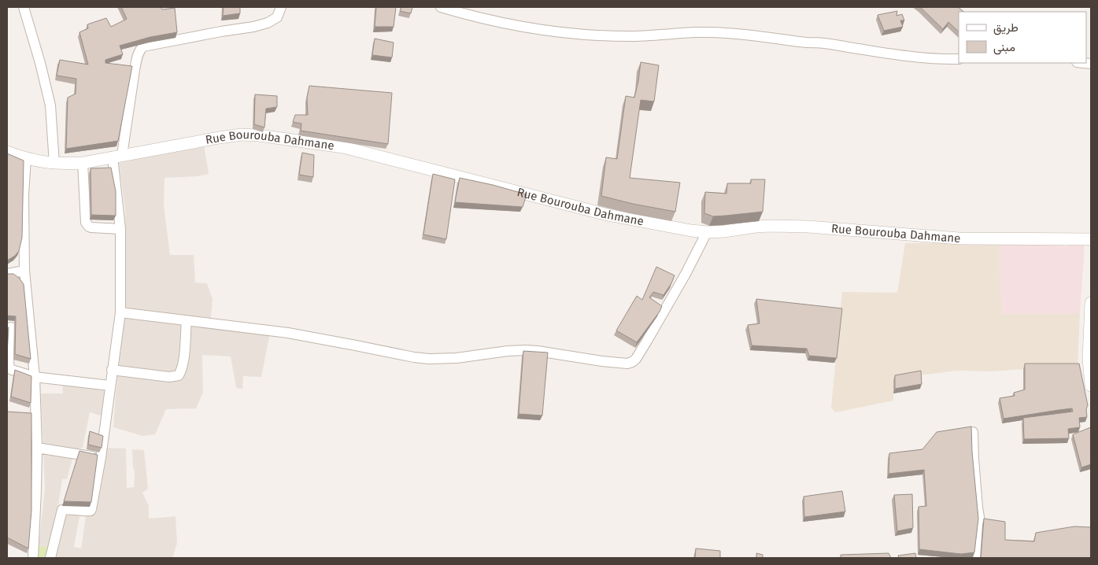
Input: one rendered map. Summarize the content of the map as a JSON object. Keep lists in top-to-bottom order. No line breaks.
{"streets":{"street":["Rue Bourouba Dahmane"]},"legend":["طريق","مبنى"]}
